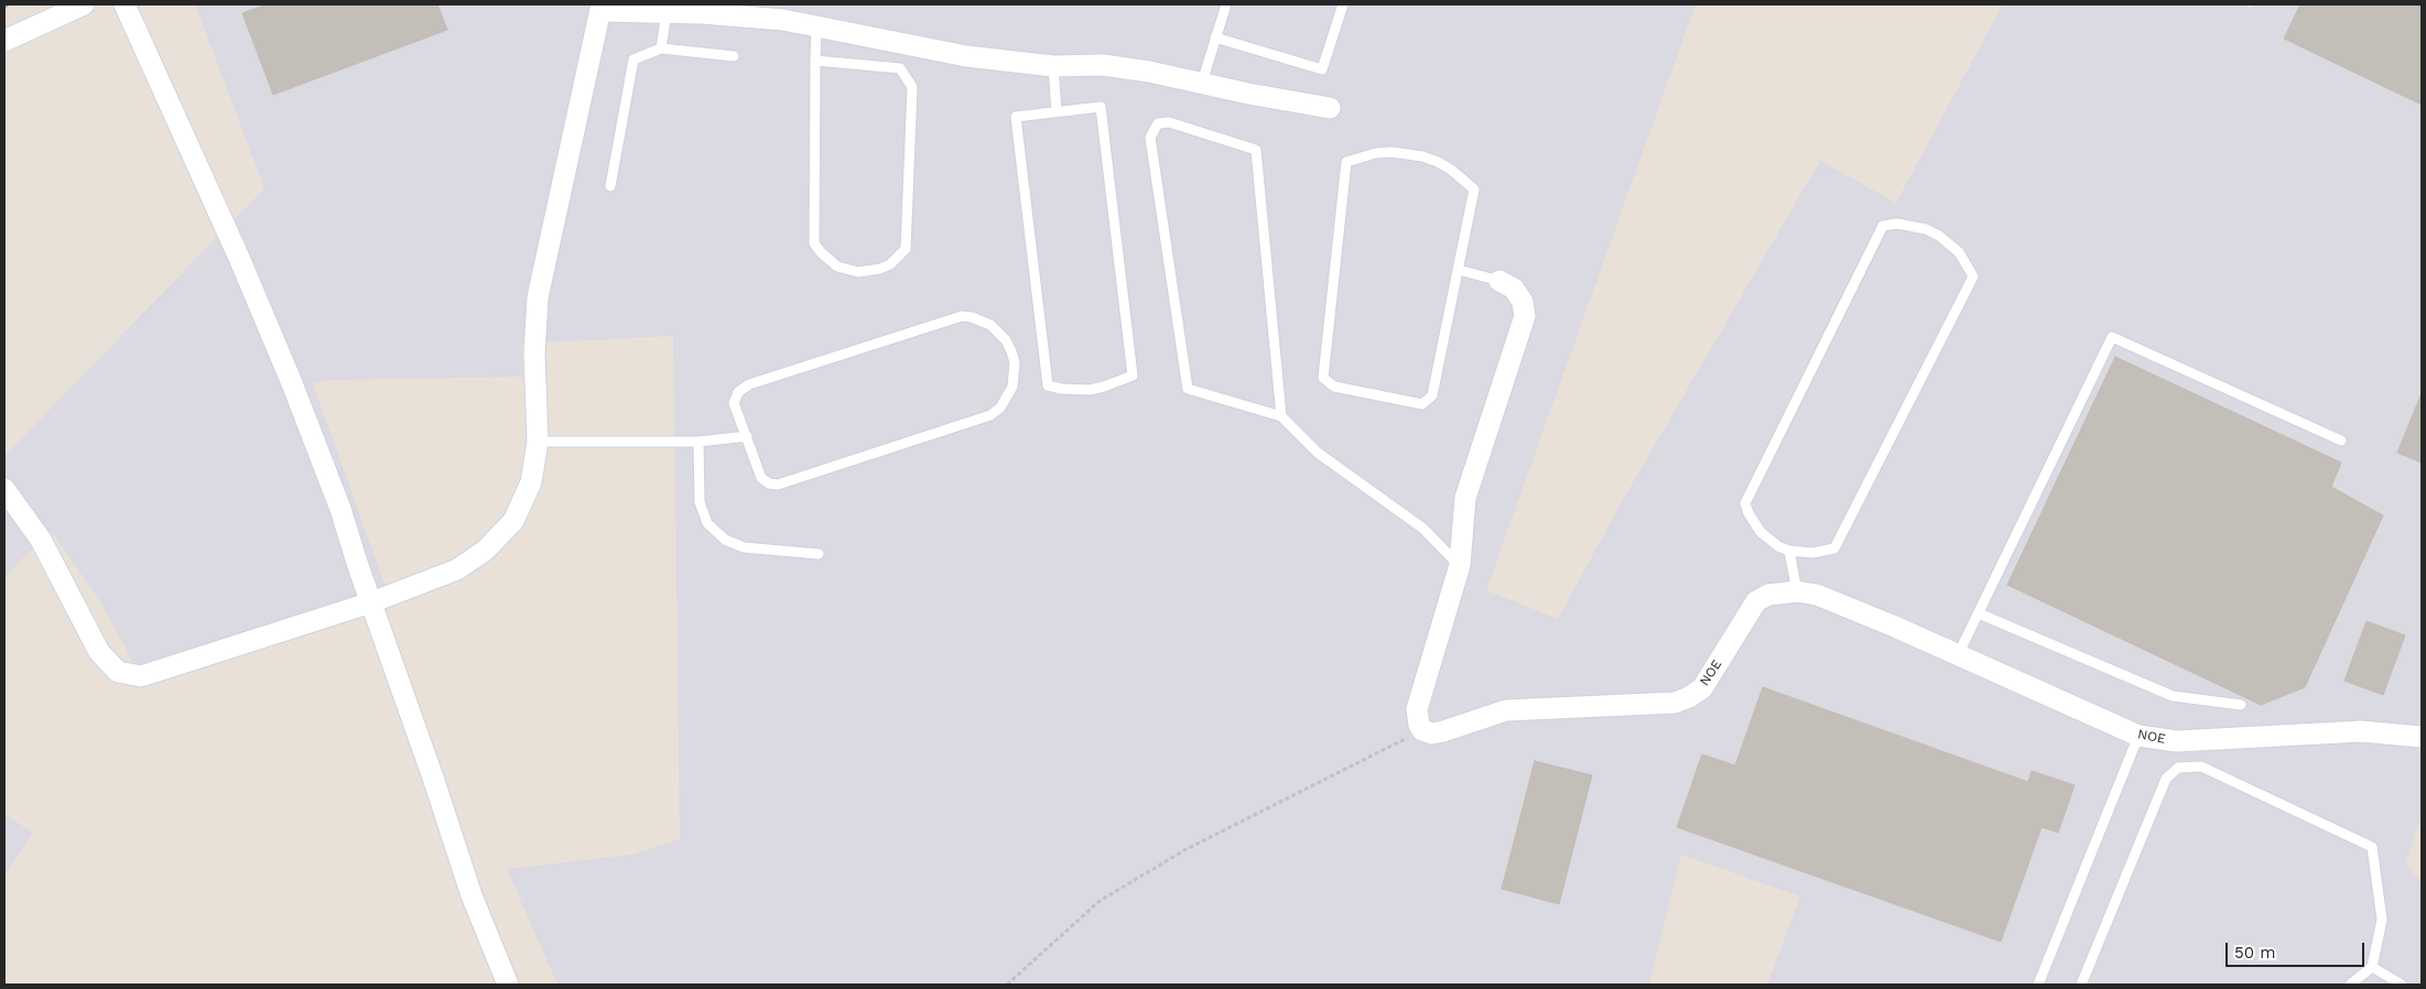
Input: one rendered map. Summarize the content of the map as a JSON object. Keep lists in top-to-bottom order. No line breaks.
{"streets":{"street":["NOE"]},"scale_bar":"50 m"}
